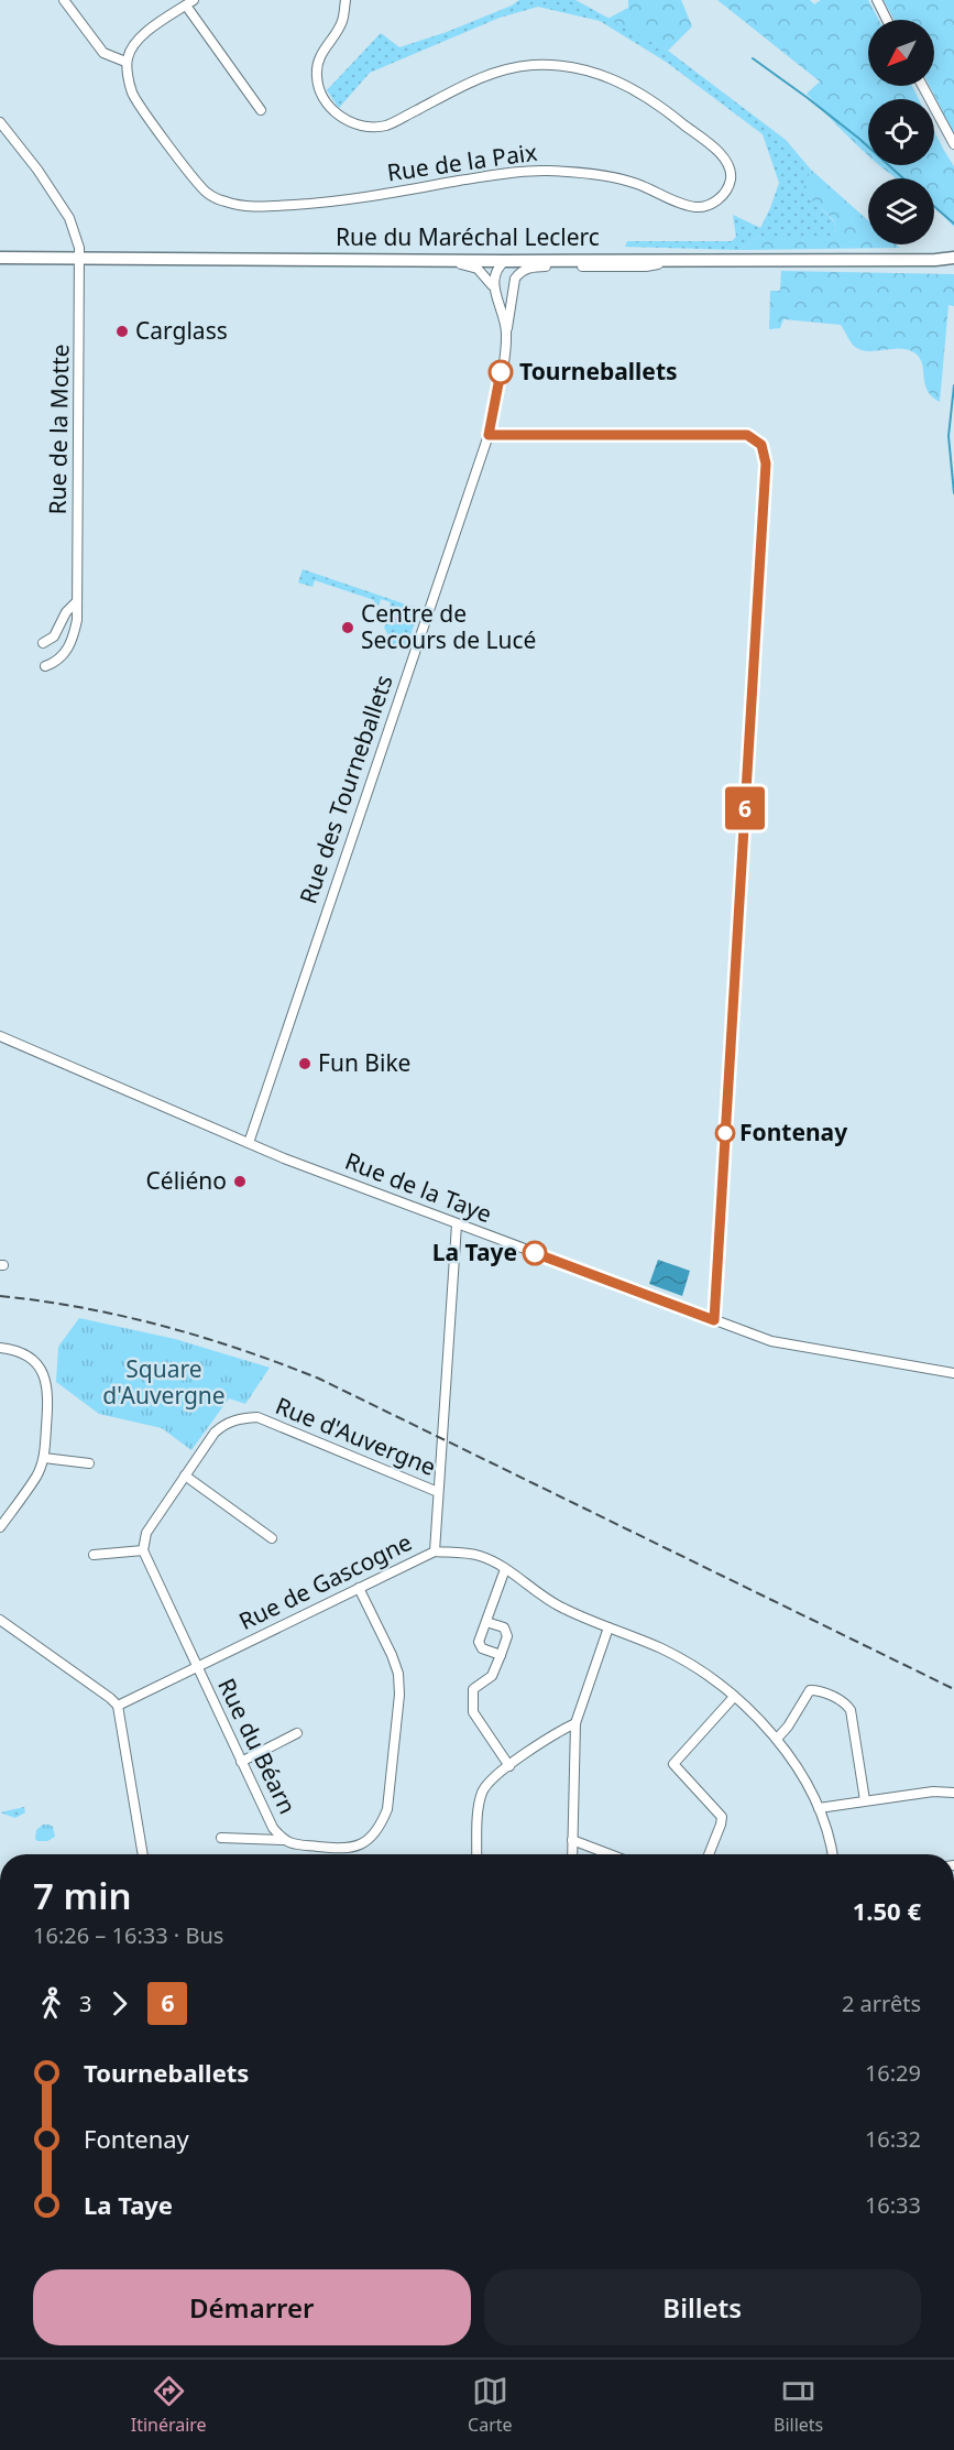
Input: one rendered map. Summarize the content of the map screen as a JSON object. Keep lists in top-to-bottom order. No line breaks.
{"streets":{"main road":["Rue du Maréchal Leclerc"],"street":["Rue de la Paix","Rue de la Motte","Rue des Tourneballets","Rue de la Taye","Rue d'Auvergne","Rue de Gascogne","Rue du Béarn"]},"crossings":[["Rue du Maréchal Leclerc","Rue de la Motte"],["Rue des Tourneballets","Rue de la Taye"],["Rue de la Taye","Rue de Gascogne"],["Rue d'Auvergne","Rue de Gascogne"],["Rue de Gascogne","Rue du Béarn"]],"parks":["Square d'Auvergne"],"places":["Carglass","Tourneballets","Centre de Secours de Lucé","Fun Bike","Fontenay","Céliéno","La Taye"],"lines":["bus line 6"],"north":"bottom left","page":{"on_map":"6","heading":["7 min","16:26 – 16:33 · Bus","1.50 €"],"legs":["3","6","2 arrêts"],"list":[{"name":"Tourneballets","value":"16:29"},{"name":"Fontenay","value":"16:32"},{"name":"La Taye","value":"16:33"}],"buttons":["Démarrer","Billets"],"tabs":["Itinéraire","Carte","Billets"]}}
